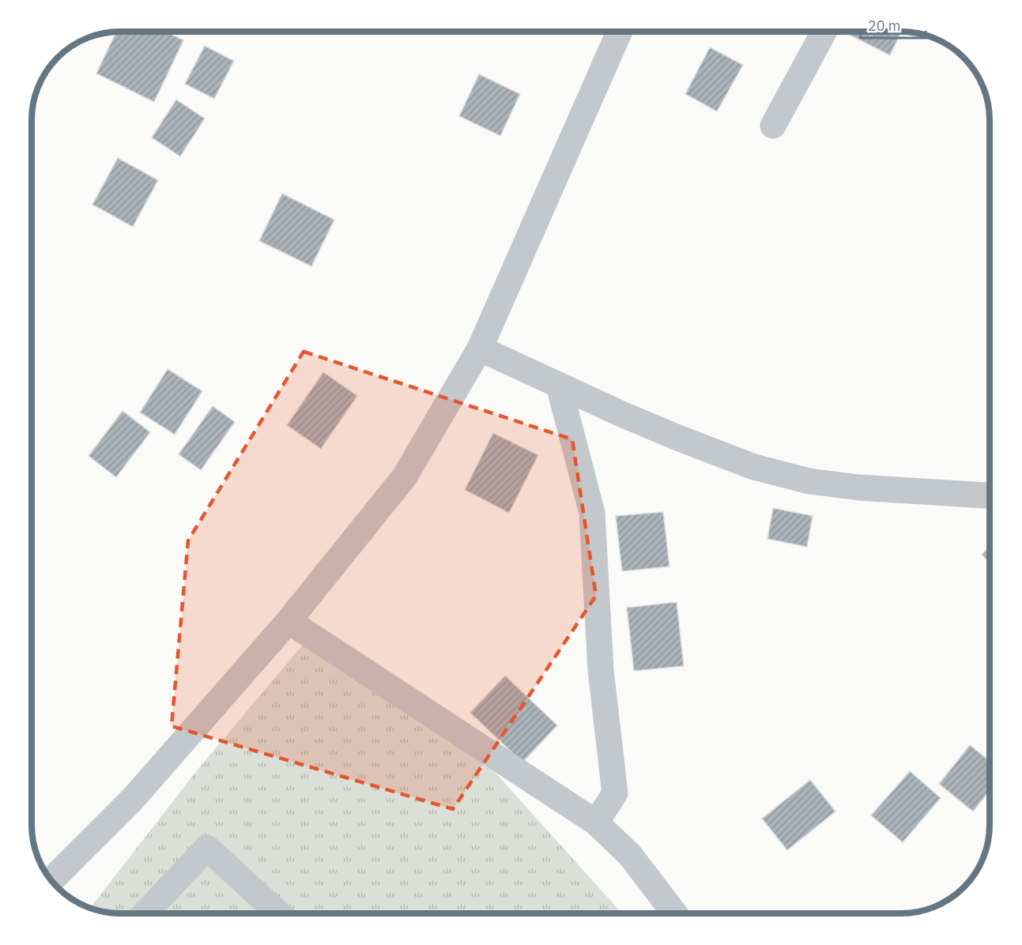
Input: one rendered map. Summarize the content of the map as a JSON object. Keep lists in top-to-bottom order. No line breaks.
{"scale_bar":"20 m"}
